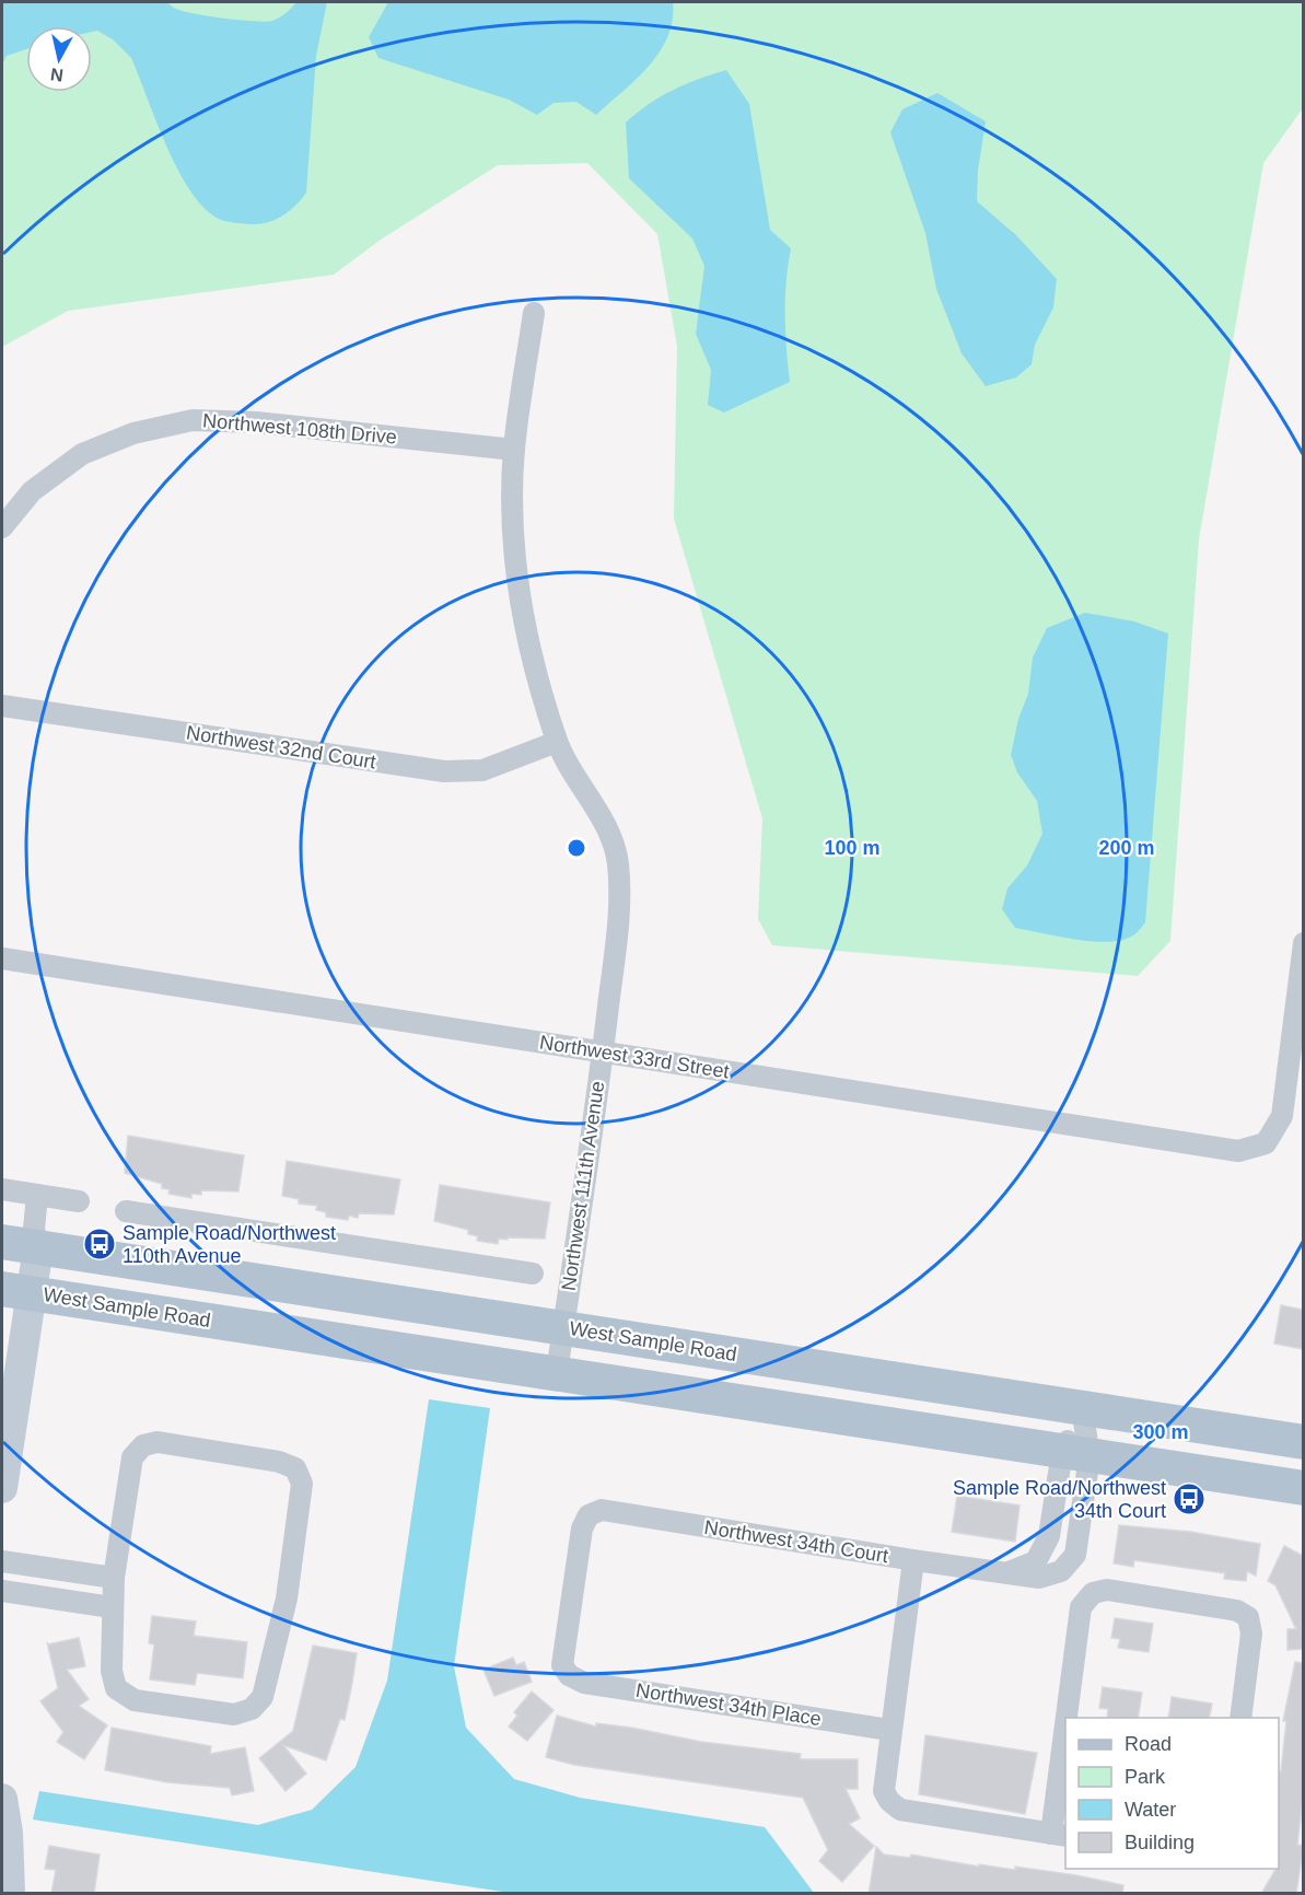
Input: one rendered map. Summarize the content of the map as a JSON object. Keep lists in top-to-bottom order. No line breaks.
{"streets":{"main road":["West Sample Road"],"street":["Northwest 108th Drive","Northwest 32nd Court","Northwest 33rd Street","Northwest 111th Avenue","Northwest 34th Court","Northwest 34th Place"]},"crossings":[["Northwest 108th Drive","Northwest 111th Avenue"],["Northwest 32nd Court","Northwest 111th Avenue"],["Northwest 33rd Street","Northwest 111th Avenue"],["Northwest 111th Avenue","West Sample Road"],["West Sample Road","Northwest 34th Court"],["Northwest 34th Court","Northwest 34th Place"]],"places":{"bus stop":["Sample Road/Northwest 110th Avenue","Sample Road/Northwest 34th Court"]},"legend":["Road","Park","Water","Building"],"north":"bottom","rings":["100 m","200 m","300 m"]}
